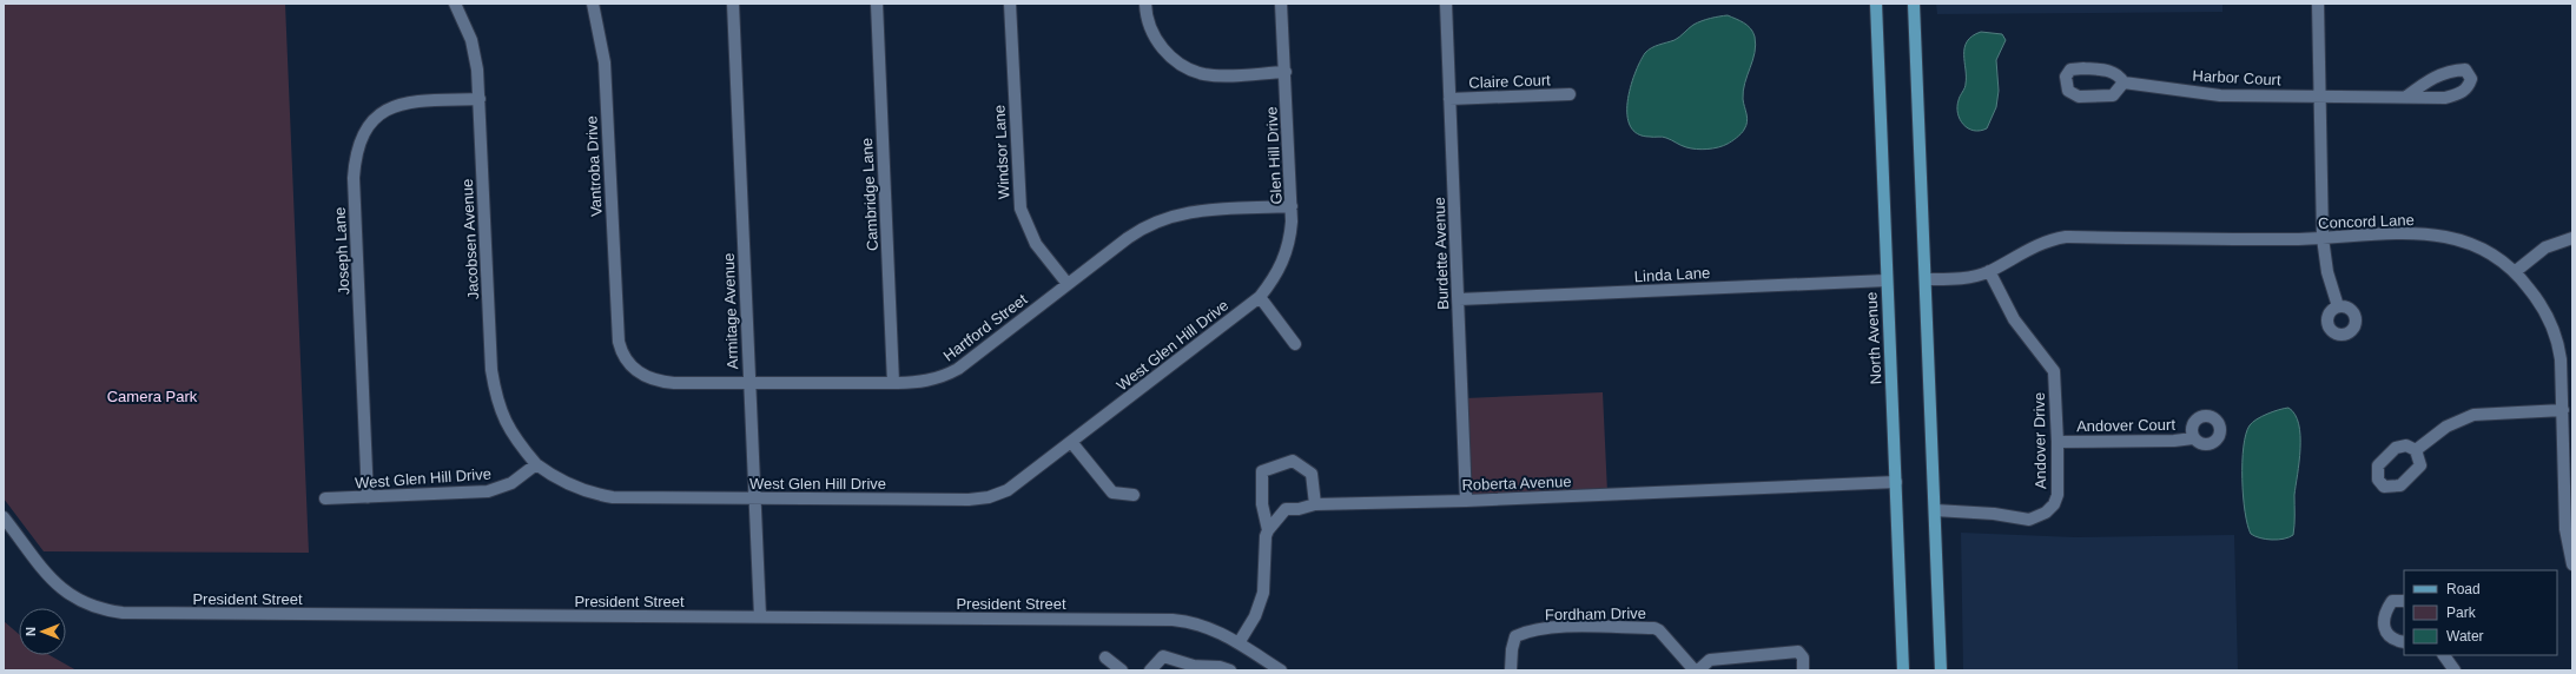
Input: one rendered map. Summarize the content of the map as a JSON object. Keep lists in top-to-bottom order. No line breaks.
{"streets":{"main road":["North Avenue"],"street":["Harbor Court","Claire Court","Windsor Lane","Glen Hill Drive","Vantroba Drive","Cambridge Lane","Concord Lane","Jacobsen Avenue","Joseph Lane","Burdette Avenue","Linda Lane","Armitage Avenue","Hartford Street","West Glen Hill Drive","Andover Court","Andover Drive","Roberta Avenue","President Street","Fordham Drive"]},"crossings":[["Claire Court","Burdette Avenue"],["Windsor Lane","Hartford Street"],["Glen Hill Drive","Hartford Street"],["Glen Hill Drive","West Glen Hill Drive"],["Vantroba Drive","Hartford Street"],["Cambridge Lane","Hartford Street"],["Concord Lane","Andover Drive"],["Jacobsen Avenue","Joseph Lane"],["Jacobsen Avenue","West Glen Hill Drive"],["Joseph Lane","West Glen Hill Drive"],["Burdette Avenue","Linda Lane"],["Burdette Avenue","Roberta Avenue"],["Linda Lane","North Avenue"],["Armitage Avenue","Hartford Street"],["Armitage Avenue","West Glen Hill Drive"],["Armitage Avenue","President Street"],["North Avenue","Roberta Avenue"],["Andover Court","Andover Drive"],["Roberta Avenue","President Street"]],"parks":["Camera Park"],"legend":["Road","Park","Water"],"north":"left"}
